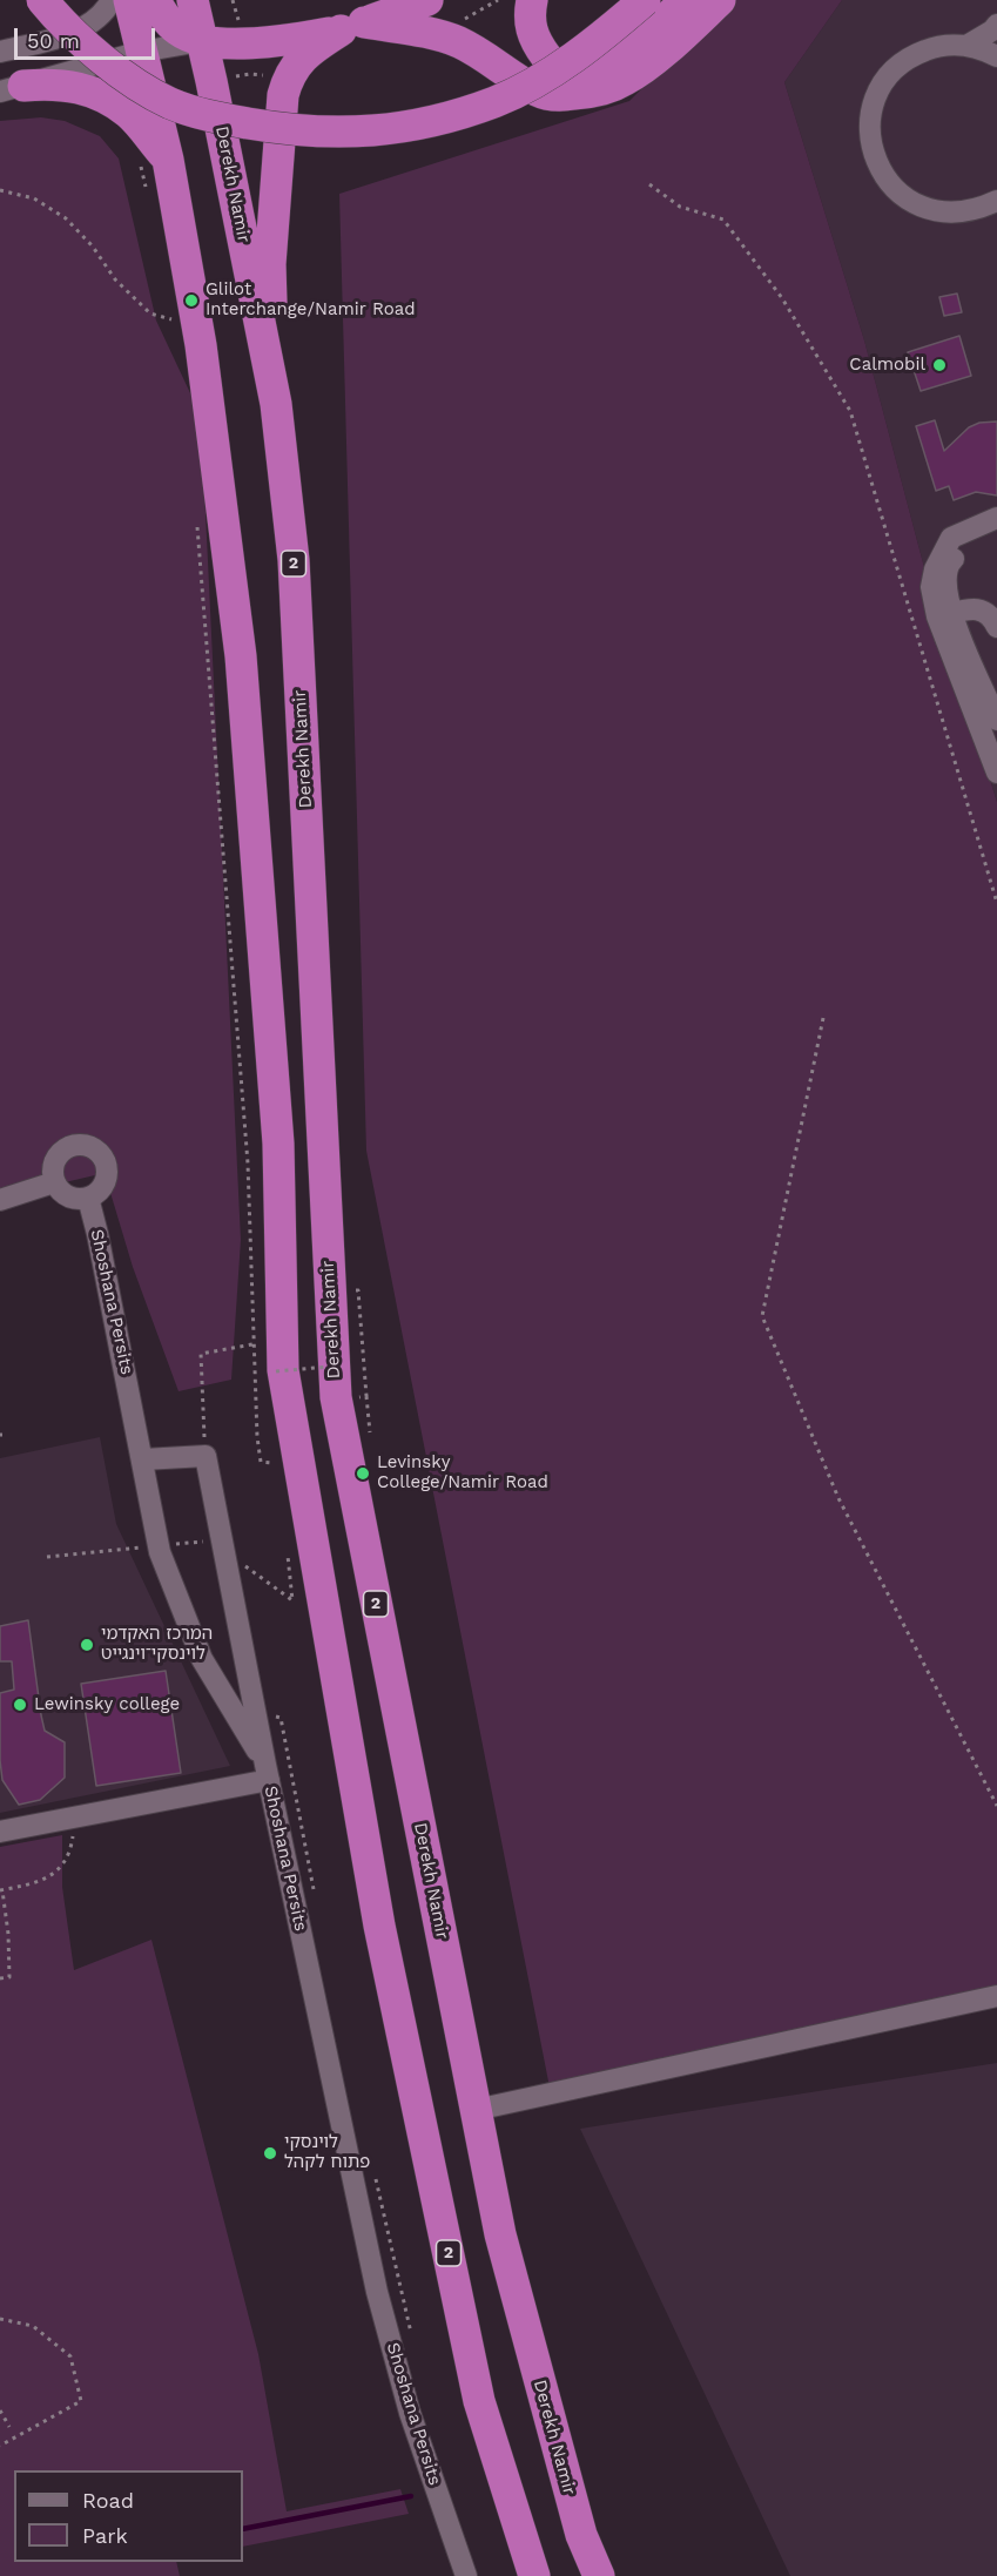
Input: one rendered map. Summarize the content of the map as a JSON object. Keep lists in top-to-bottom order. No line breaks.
{"streets":{"highway":["Derekh Namir","2"],"street":["Shoshana Persits"]},"crossings":[["Derekh Namir","2"]],"places":["Glilot Interchange/Namir Road","Calmobil","Levinsky College/Namir Road","המרכז האקדמי לוינסקי־וינגייט","Lewinsky college","לוינסקי פתוח לקהל"],"legend":["Road","Park"],"scale_bar":"50 m"}
